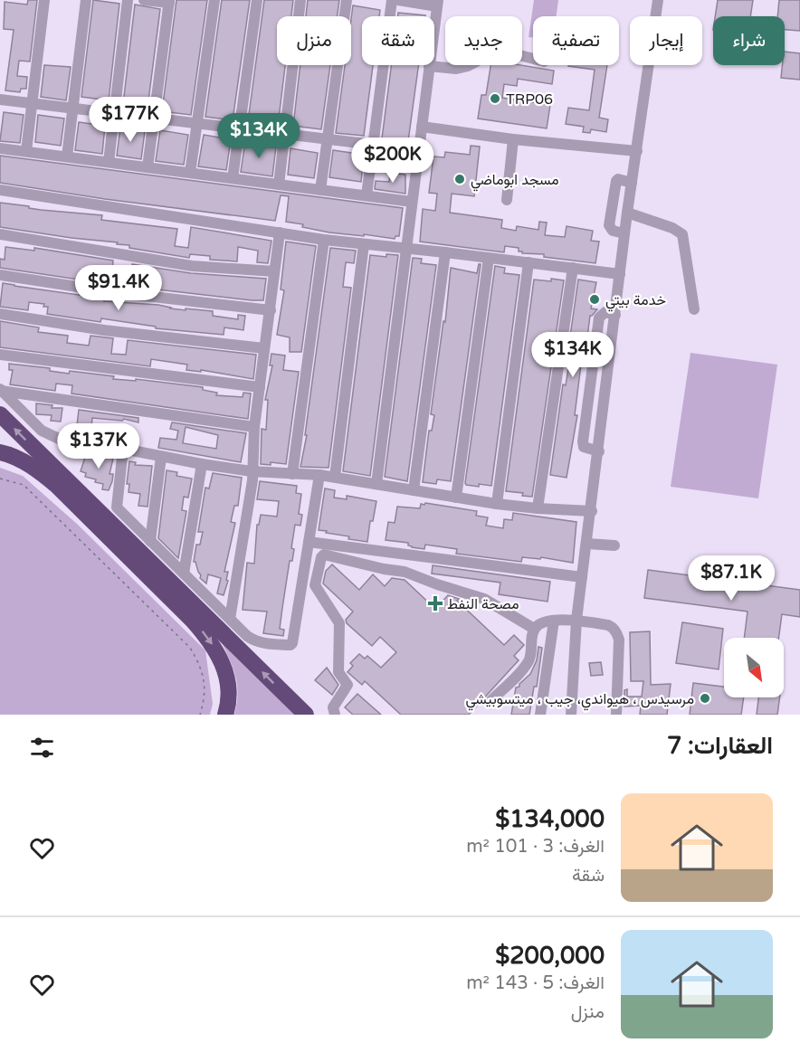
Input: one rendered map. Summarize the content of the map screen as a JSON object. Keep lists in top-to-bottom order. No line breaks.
{"places":{"other":["TRP06","مسجد ابوماضي","خدمة بيتي","مرسيدس ، هيواندي، جيب ، ميتسوبيشي"],"health":["مصحة النفط"]},"north":"bottom right","page":{"chip":["شراء","إيجار","تصفية","جديد","شقة","منزل"],"price":["$177K","$134K","$200K","$91.4K","$134K","$137K","$87.1K"],"heading":"العقارات: 7","list":[{"name":"$134,000","note":"الغرف: 3 · 101 m² · شقة"},{"name":"$200,000","note":"الغرف: 5 · 143 m² · منزل"}]}}
